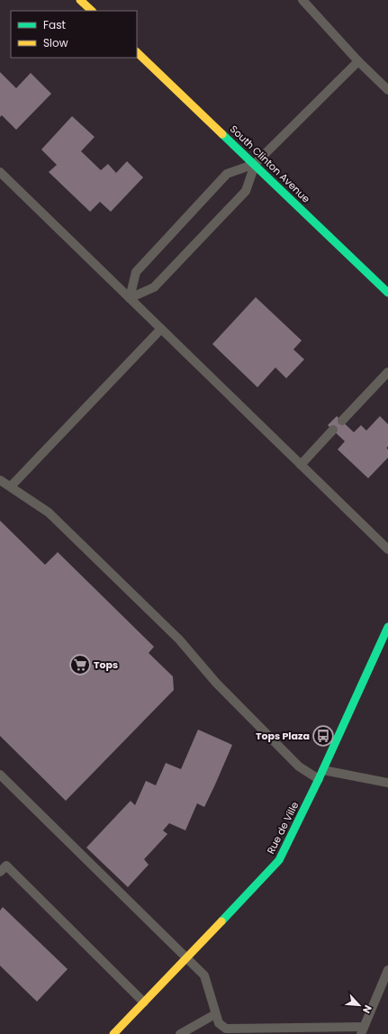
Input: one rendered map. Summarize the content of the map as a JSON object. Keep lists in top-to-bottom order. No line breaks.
{"streets":{"street":["South Clinton Avenue","Rue de Ville"]},"places":{"supermarket":["Tops"],"bus stop":["Tops Plaza"]},"legend":["Fast","Slow"],"north":"bottom right"}
